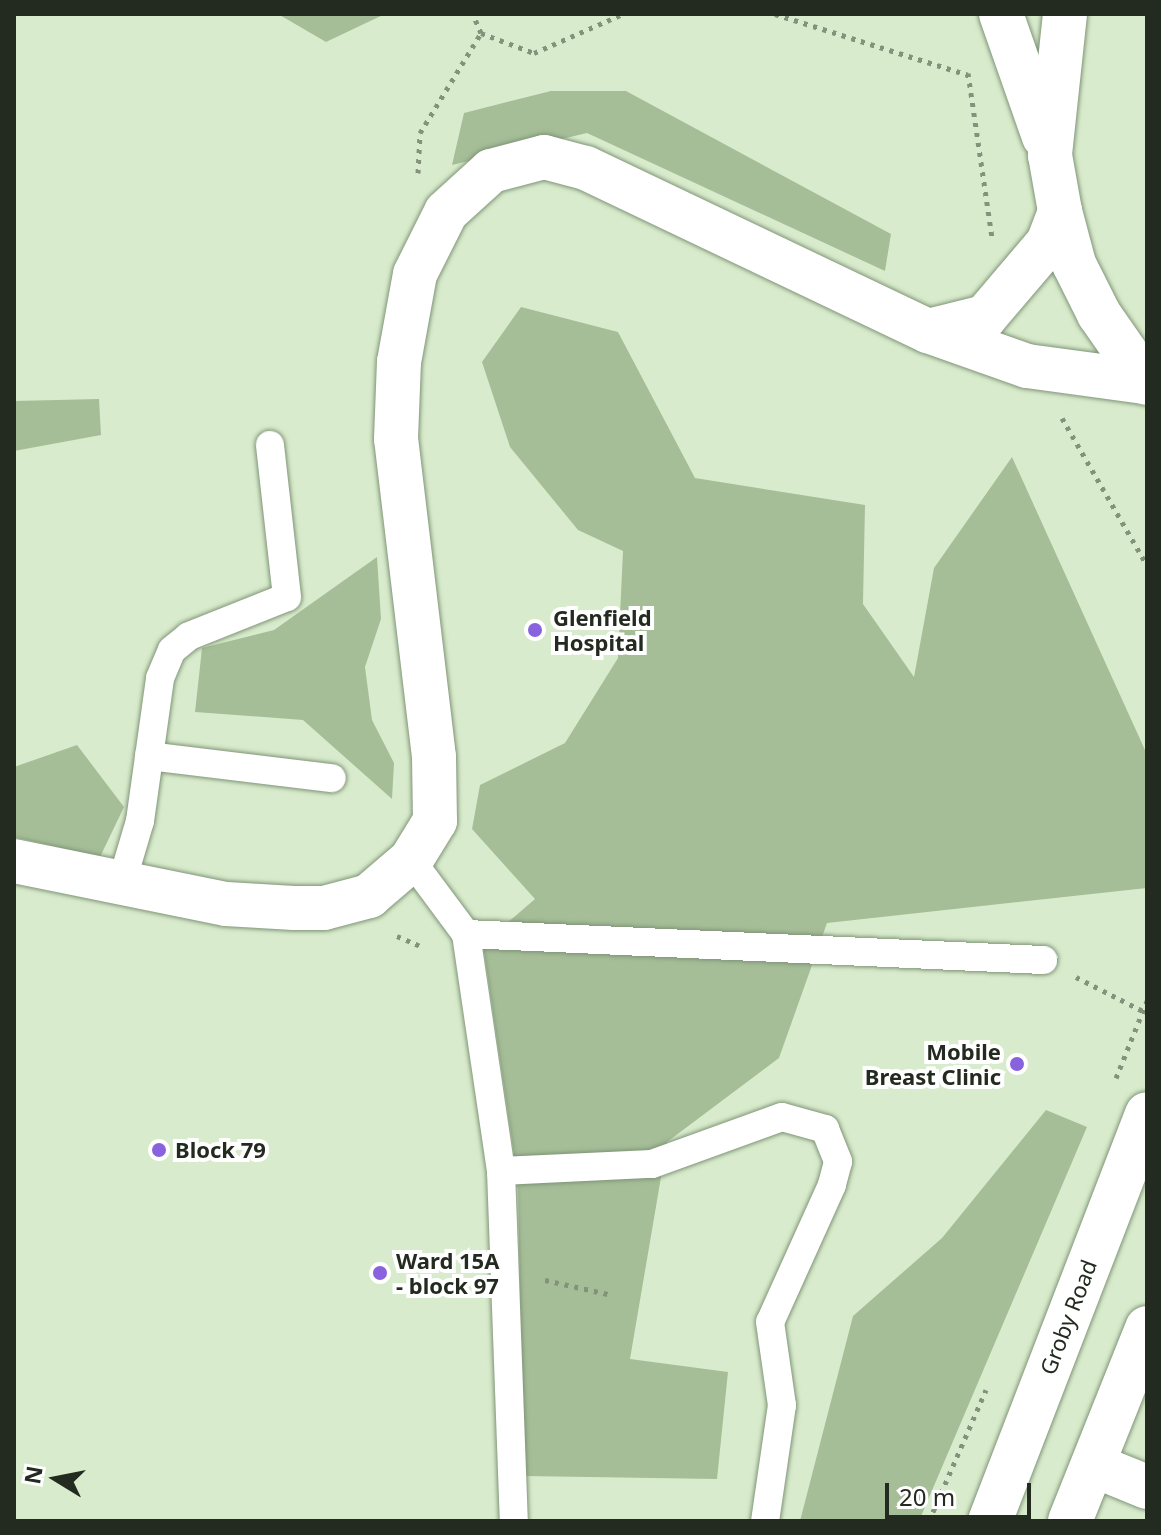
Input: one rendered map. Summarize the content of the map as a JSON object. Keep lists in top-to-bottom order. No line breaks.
{"streets":{"main road":["Groby Road"]},"places":["Glenfield Hospital","Mobile Breast Clinic","Block 79","Ward 15A - block 97"],"scale_bar":"20 m","north":"left"}
